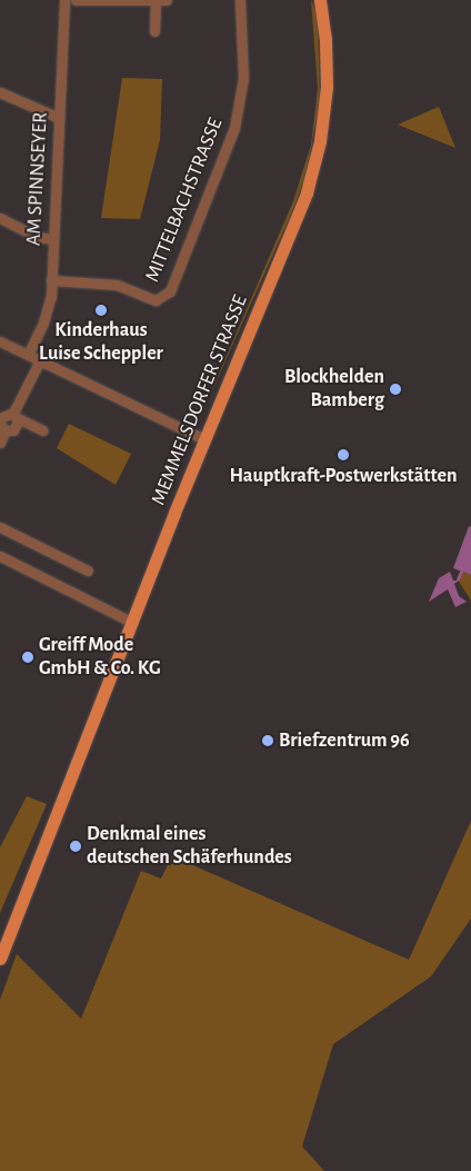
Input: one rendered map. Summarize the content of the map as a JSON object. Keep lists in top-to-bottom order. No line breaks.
{"streets":{"main road":["MEMMELSDORFER STRASSE"],"street":["AM SPINNSEYER","MITTELBACHSTRASSE"]},"crossings":[["AM SPINNSEYER","MITTELBACHSTRASSE"]],"places":["Kinderhaus Luise Scheppler","Blockhelden Bamberg","Hauptkraft-Postwerkstätten","Greiff Mode GmbH & Co. KG","Briefzentrum 96","Denkmal eines deutschen Schäferhundes"]}
